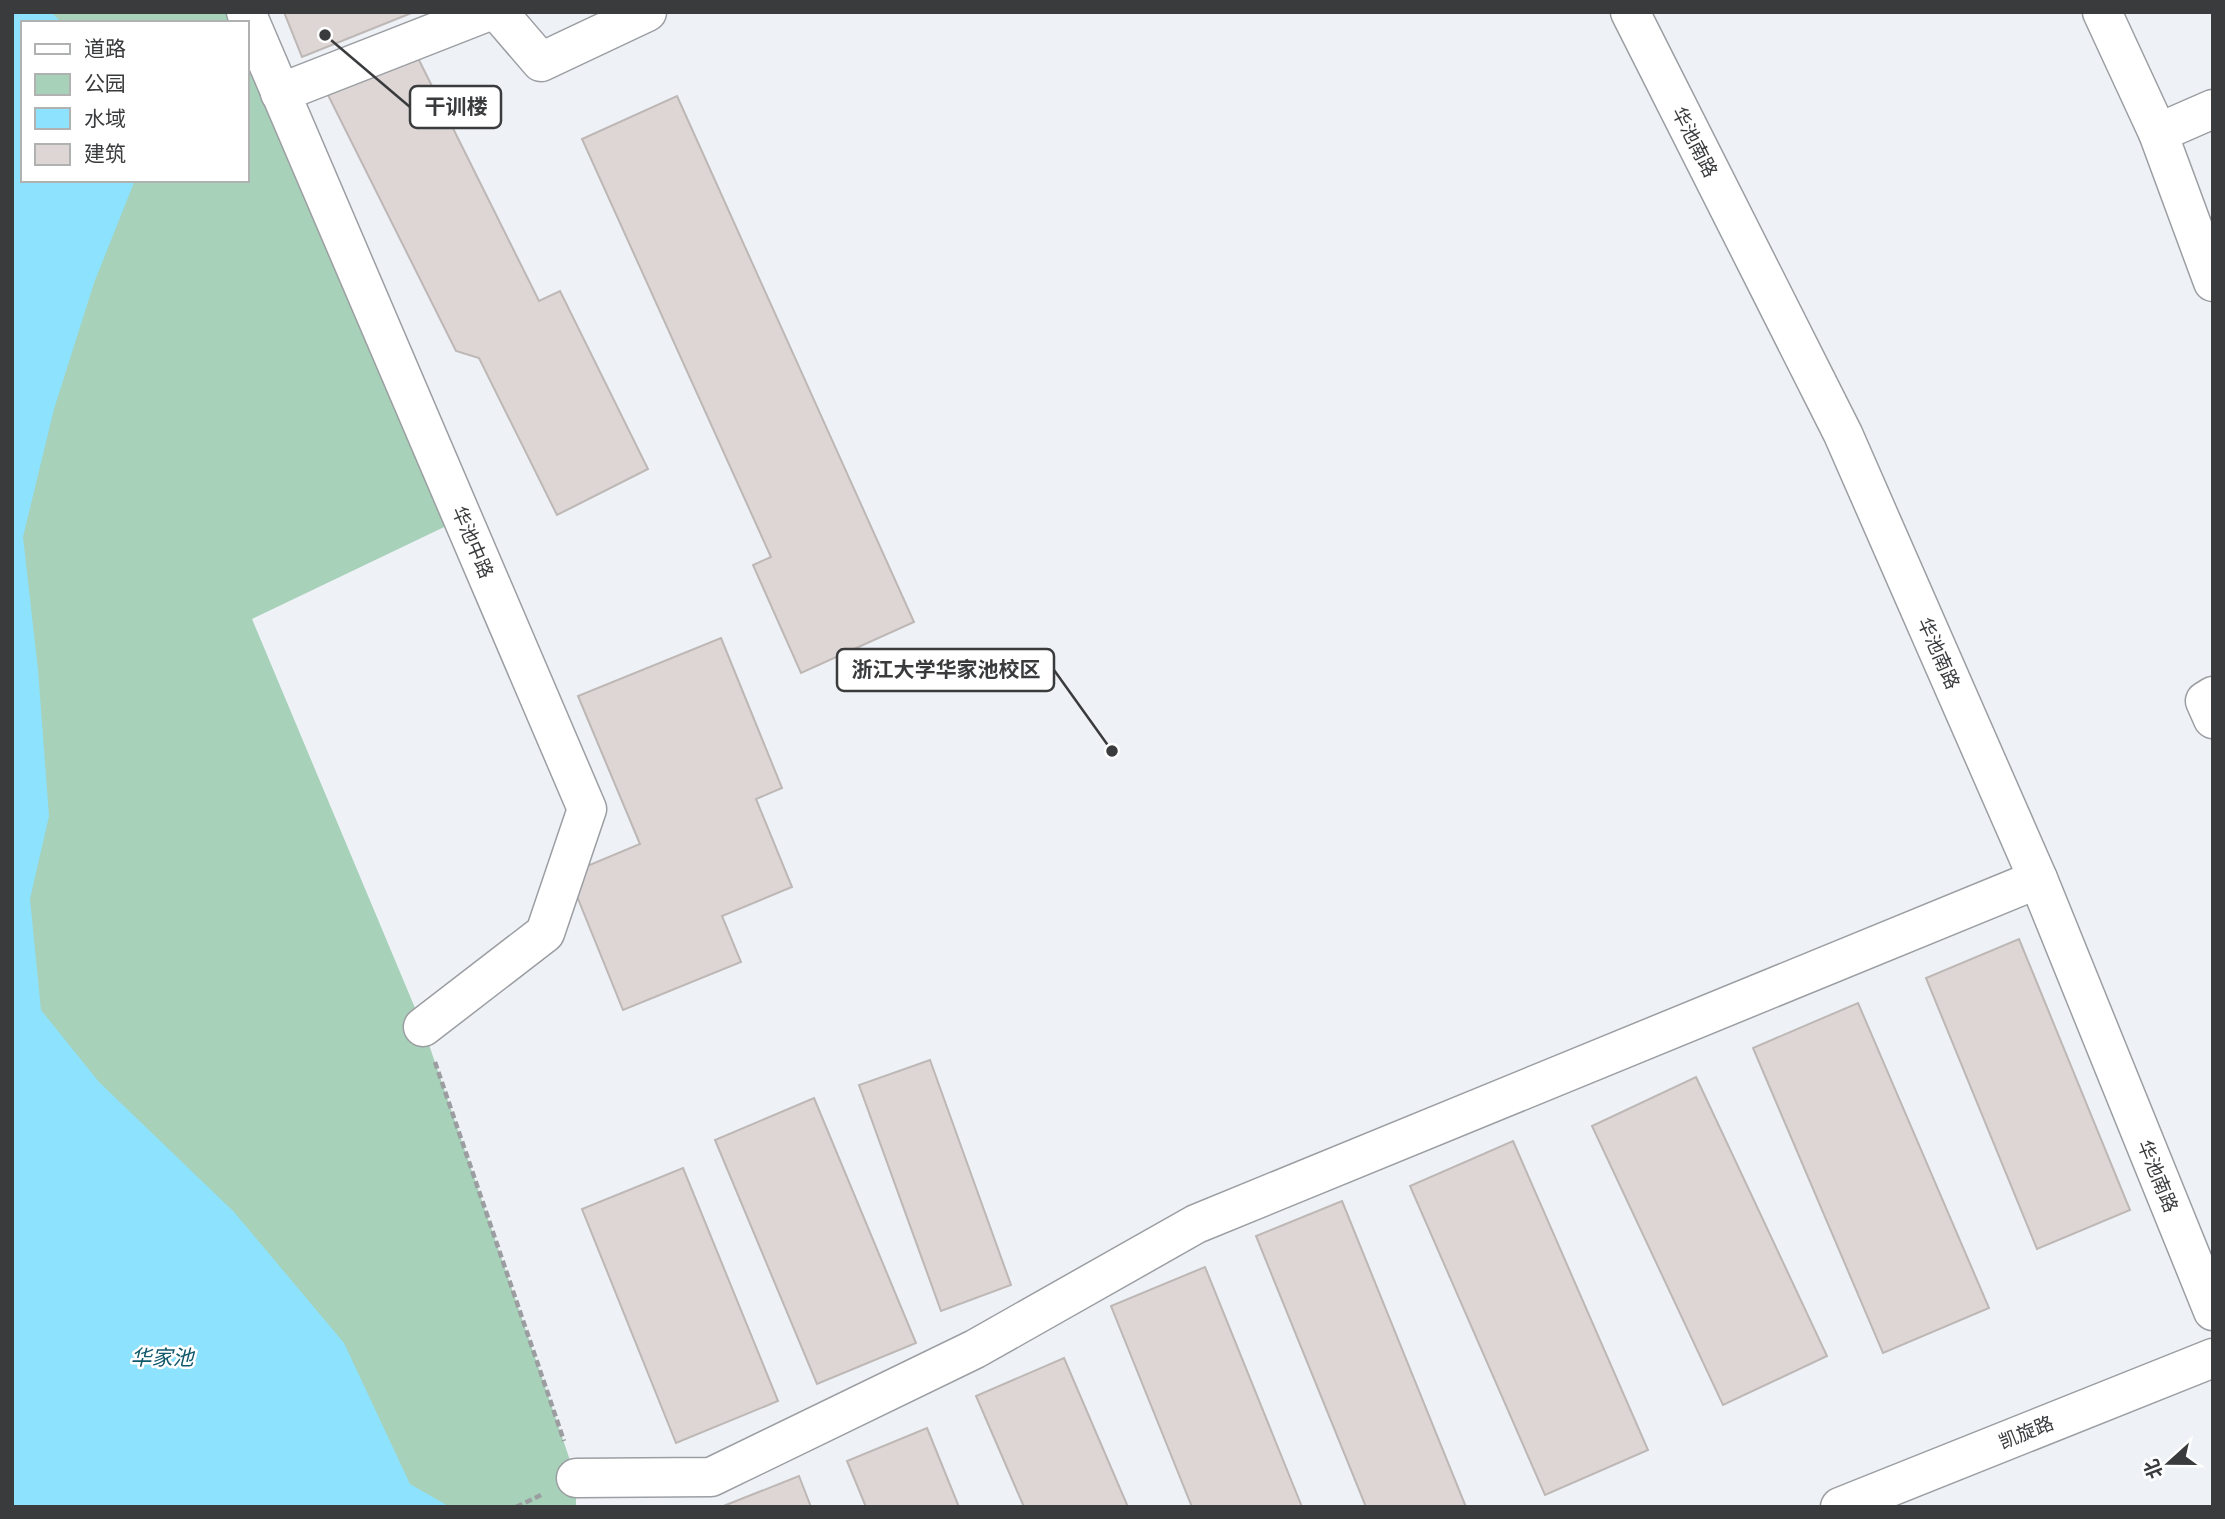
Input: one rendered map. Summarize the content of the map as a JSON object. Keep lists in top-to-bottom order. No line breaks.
{"streets":{"street":["华池南路","华池中路","凯旋路"]},"water":["华家池"],"places":["干训楼","浙江大学华家池校区"],"legend":["道路","公园","水域","建筑"],"north":"left"}
